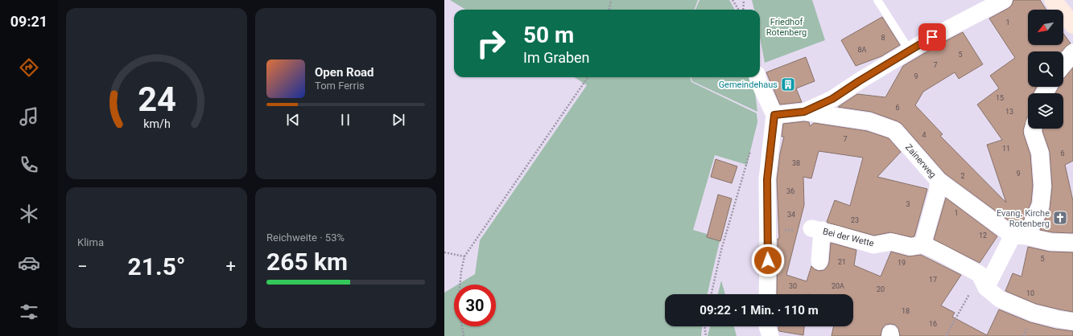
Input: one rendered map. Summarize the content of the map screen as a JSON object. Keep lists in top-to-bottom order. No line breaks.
{"streets":{"street":["Zainerweg","Bei der Wette"]},"parks":["Friedhof Rotenberg"],"places":{"building":["Gemeindehaus"],"church":["Evang. Kirche Rotenberg"]},"house_numbers":["1","8","8A","5","7","9","15","6","13","4","7","11","6","38","9","2","36","3","1","34","23","12","5","21","19","17","30","20A","20","10","18","16"],"north":"bottom left","page":{"tabs":"09:21","turn":["50 m","Im Graben"],"song":["Open Road","Tom Ferris"],"tile":["Klima",["Reichweite · 53%","265 km"]],"heat":["−","21.5°","+"],"limit":"30","trip":"09:22 · 1 Min. · 110 m","gauge":["24","km/h"]}}
